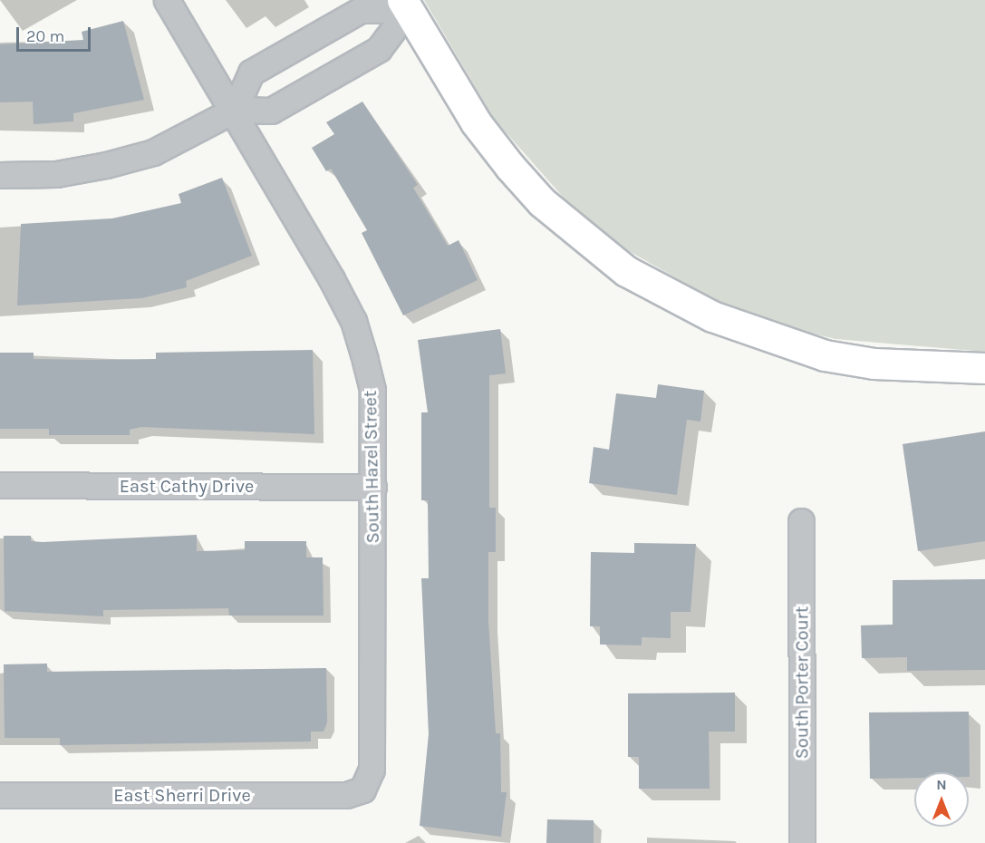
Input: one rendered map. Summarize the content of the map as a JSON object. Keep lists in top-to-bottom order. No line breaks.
{"streets":{"street":["South Hazel Street","East Cathy Drive","South Porter Court","East Sherri Drive"]},"crossings":[["South Hazel Street","East Cathy Drive"],["South Hazel Street","East Sherri Drive"]],"scale_bar":"20 m","north":"top"}
